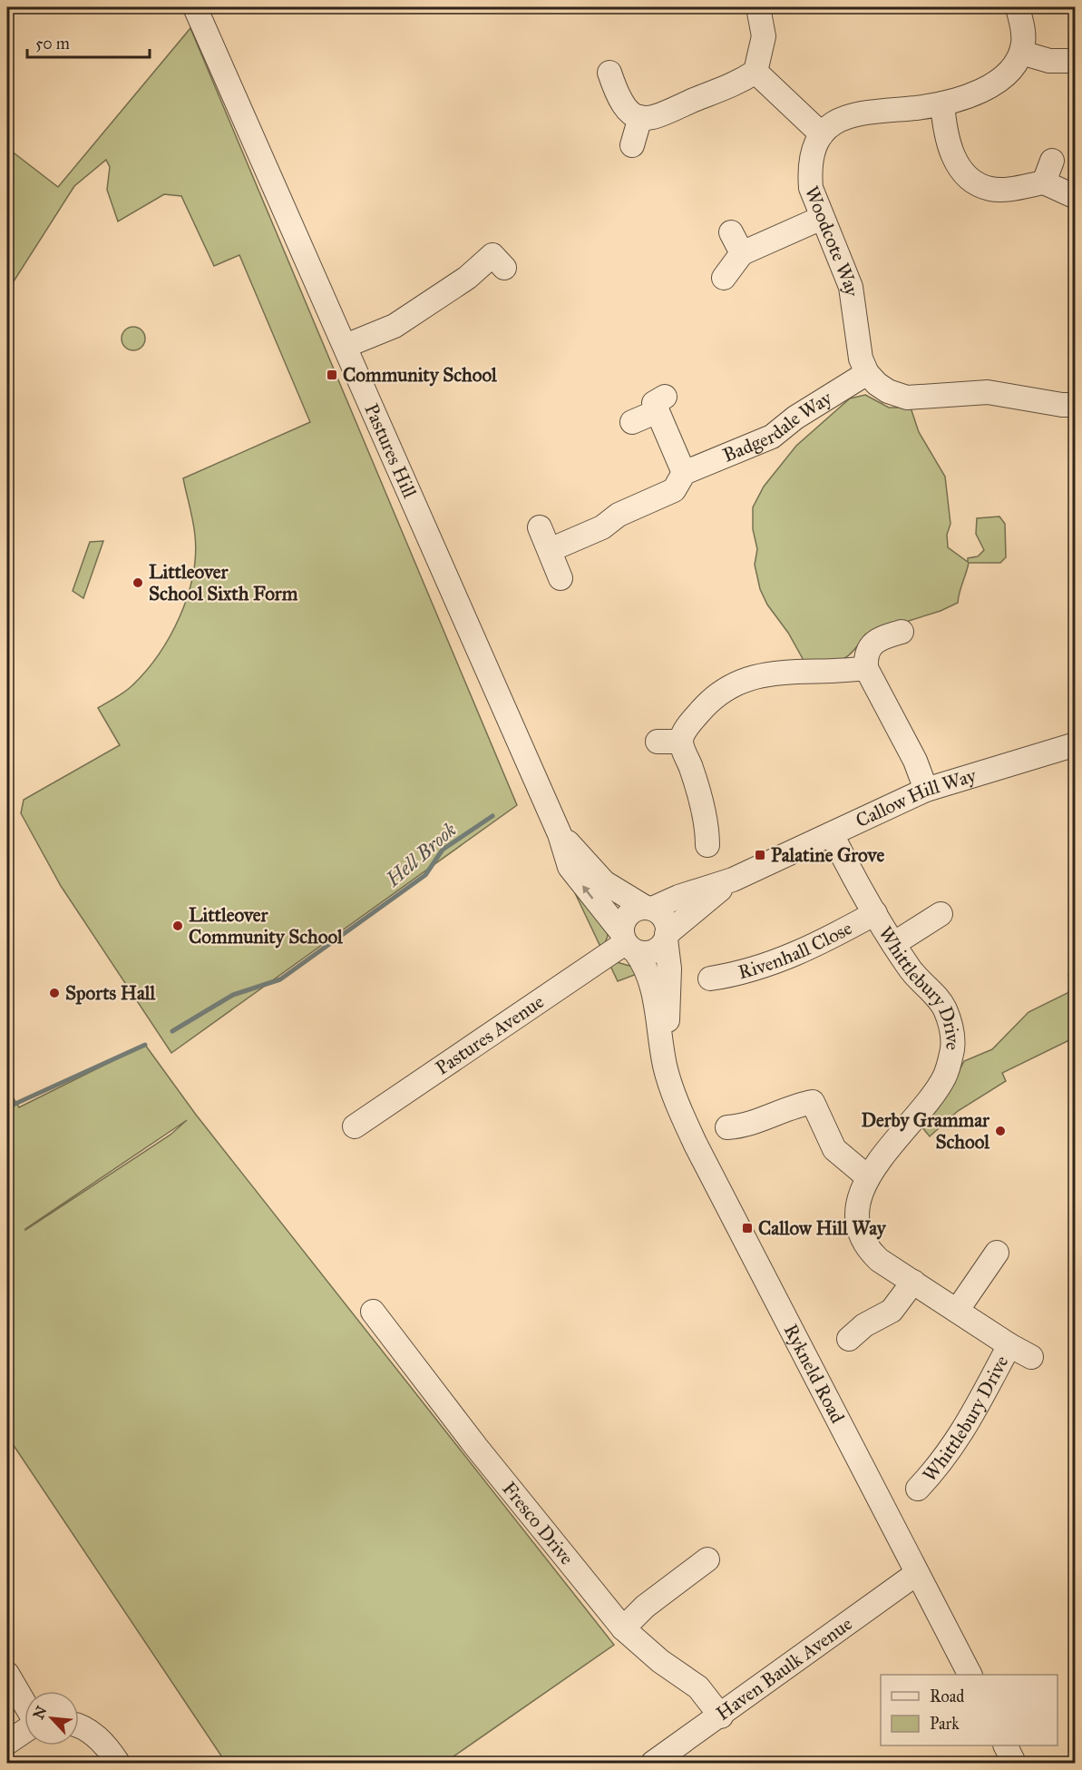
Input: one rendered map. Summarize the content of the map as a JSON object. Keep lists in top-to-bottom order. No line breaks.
{"streets":{"street":["Woodcote Way","Badgerdale Way","Pastures Hill","Callow Hill Way","Rivenhall Close","Whittlebury Drive","Pastures Avenue","Rykneld Road","Fresco Drive","Haven Baulk Avenue"]},"crossings":[["Woodcote Way","Badgerdale Way"],["Pastures Hill","Callow Hill Way"],["Pastures Hill","Pastures Avenue"],["Pastures Hill","Rykneld Road"],["Callow Hill Way","Whittlebury Drive"],["Callow Hill Way","Pastures Avenue"],["Callow Hill Way","Rykneld Road"],["Rivenhall Close","Whittlebury Drive"],["Pastures Avenue","Rykneld Road"],["Rykneld Road","Haven Baulk Avenue"],["Fresco Drive","Haven Baulk Avenue"]],"water":["Hell Brook"],"places":{"transit":["Community School","Palatine Grove","Callow Hill Way"],"other":["Littleover School Sixth Form","Littleover Community School","Sports Hall","Derby Grammar School"]},"legend":["Road","Park"],"scale_bar":"50 m","north":"top left"}
